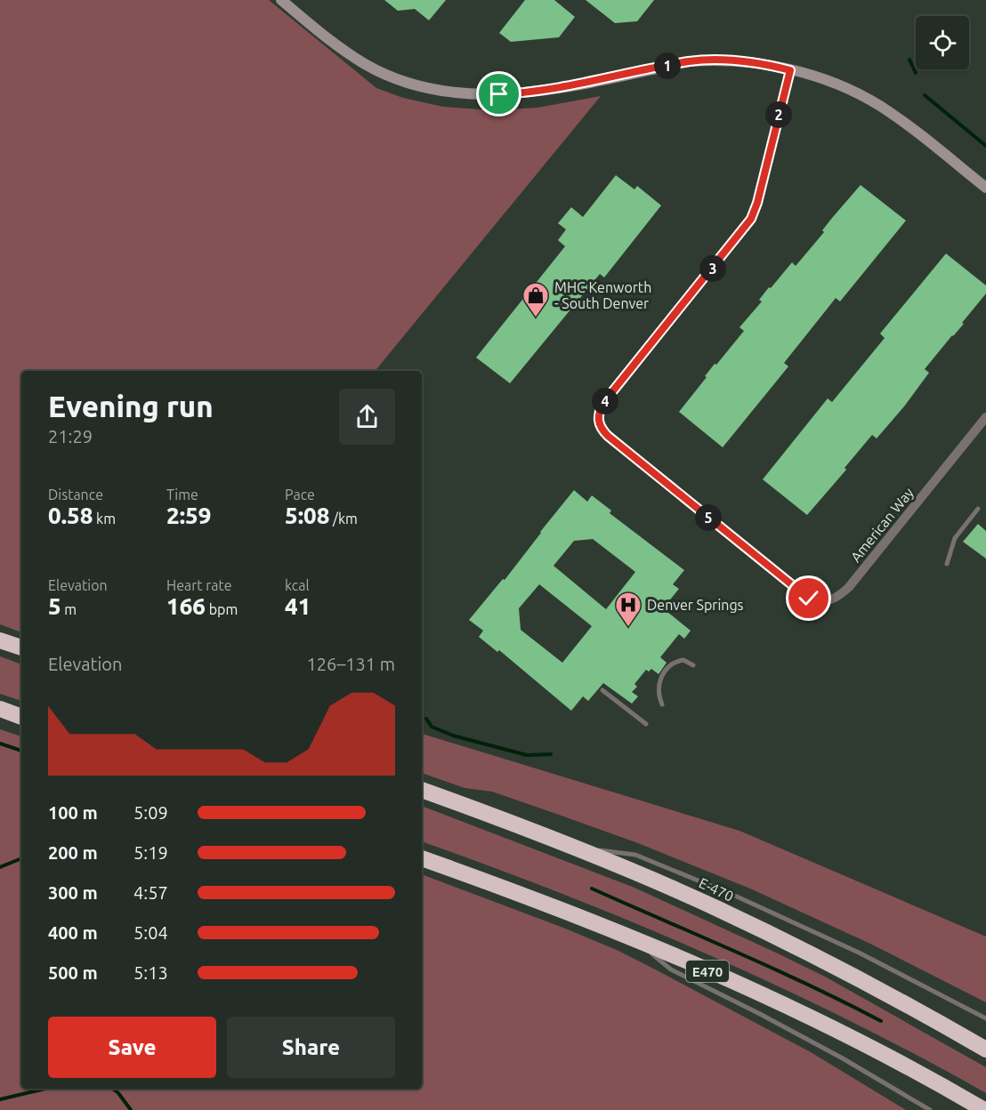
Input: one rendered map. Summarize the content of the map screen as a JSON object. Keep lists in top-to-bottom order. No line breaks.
{"streets":{"highway":["E-470","E470"],"street":["American Way"]},"places":{"shop":["MHC Kenworth - South Denver"],"hospital":["Denver Springs"]},"page":{"pins":["1","2","3","4","5"],"heading":["Evening run","21:29"],"stats":[["Distance","0.58 km"],["Time","2:59"],["Pace","5:08 /km"],["Elevation","5 m"],["Heart rate","166 bpm"],["kcal","41"]],"chart":["Elevation","126–131 m"],"list":[{"name":"100 m","note":"5:09"},{"name":"200 m","note":"5:19"},{"name":"300 m","note":"4:57"},{"name":"400 m","note":"5:04"},{"name":"500 m","note":"5:13"}],"buttons":["Save","Share"]}}
